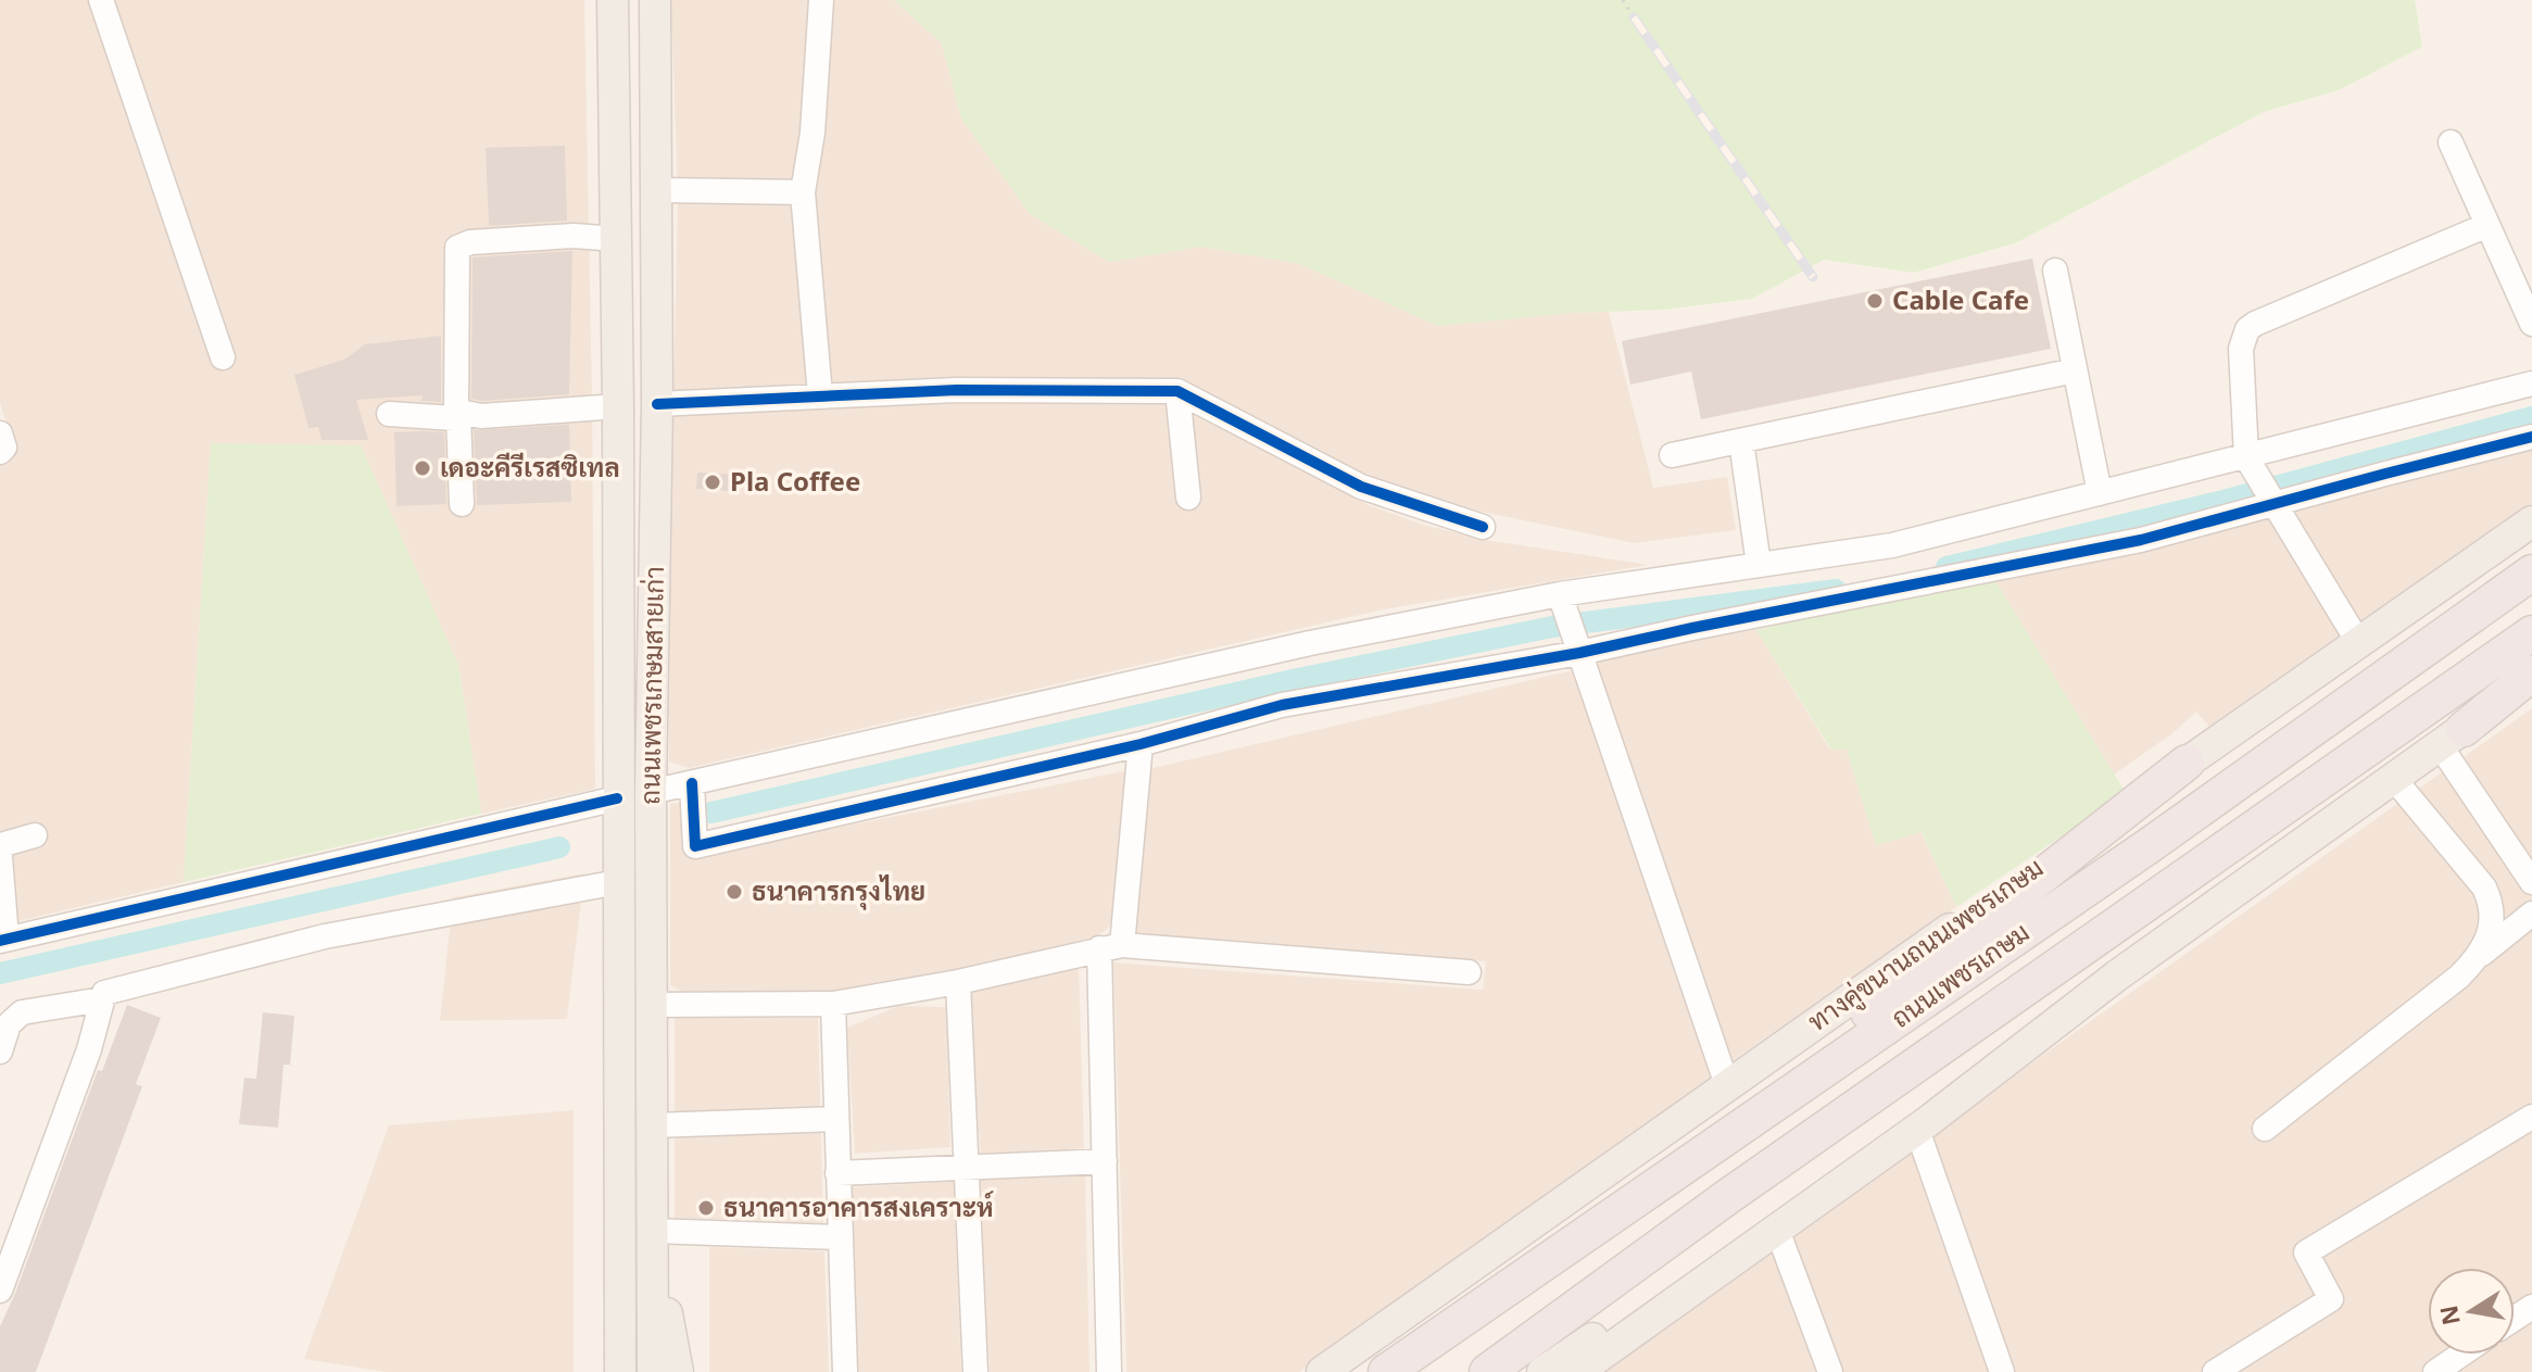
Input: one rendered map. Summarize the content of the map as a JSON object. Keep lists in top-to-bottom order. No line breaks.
{"streets":{"highway":["ถนนเพชรเกษม"],"main road":["ถนนเพชรเกษมสายเก่า","ทางคู่ขนานถนนเพชรเกษม"]},"places":["Cable Cafe","เดอะคีรีเรสซิเทล","Pla Coffee","ธนาคารกรุงไทย","ธนาคารอาคารสงเคราะห์"],"north":"left"}
